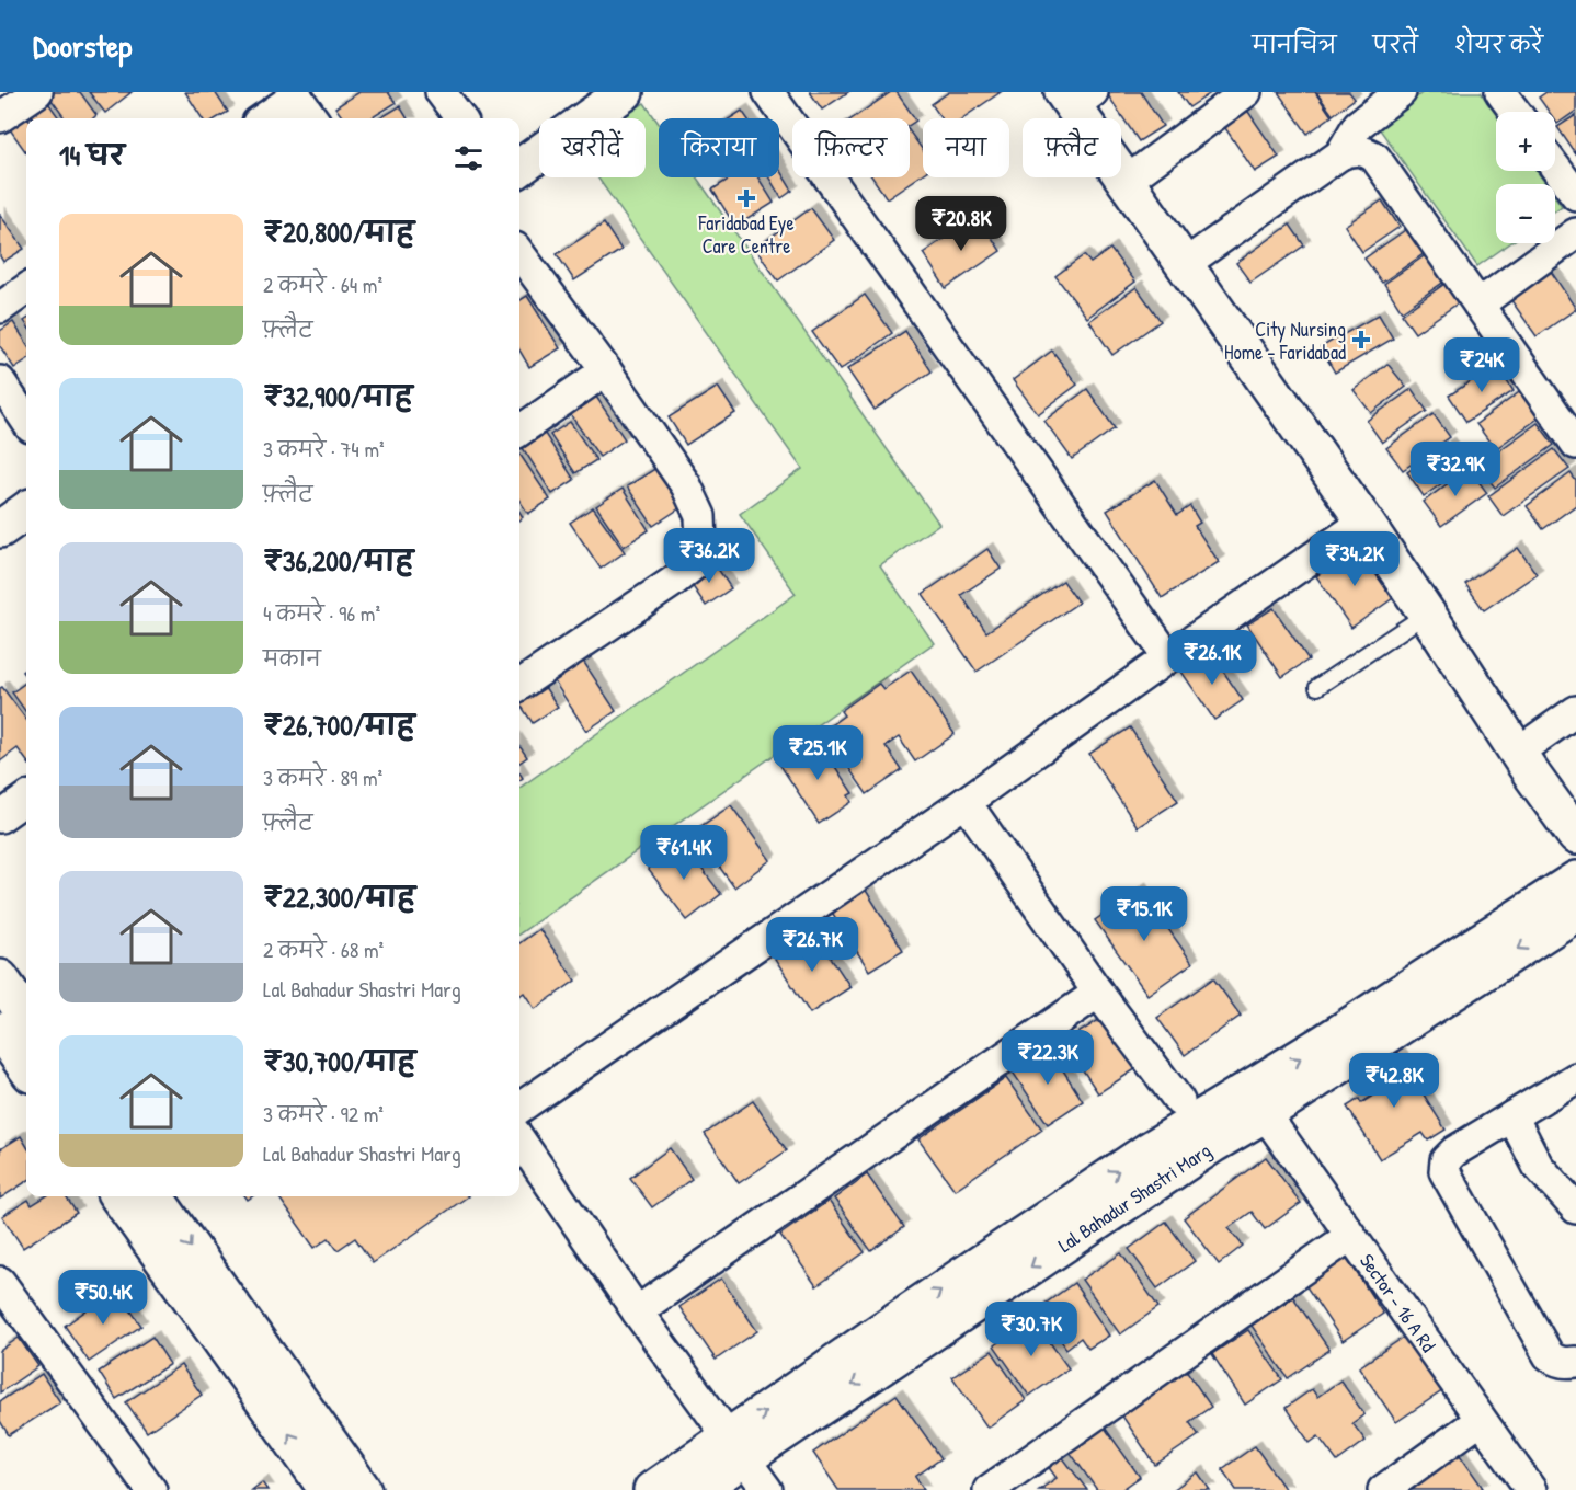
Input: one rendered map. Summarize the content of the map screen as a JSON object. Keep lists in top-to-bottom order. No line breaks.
{"streets":{"street":["Lal Bahadur Shastri Marg","Sector - 16 A Rd"]},"crossings":[["Lal Bahadur Shastri Marg","Sector - 16 A Rd"]],"places":{"health":["Faridabad Eye Care Centre","City Nursing Home - Faridabad"]},"page":{"header":"Doorstep","nav":["मानचित्र","परतें","शेयर करें"],"map_buttons":["+","−"],"chip":["खरीदें","किराया","फ़िल्टर","नया","फ़्लैट"],"heading":"14 घर","price":["₹20.8K","₹24K","₹32.9K","₹36.2K","₹34.2K","₹26.1K","₹25.1K","₹61.4K","₹15.1K","₹26.7K","₹22.3K","₹42.8K","₹50.4K","₹30.7K"],"list":[{"name":"₹20,800/माह","note":"2 कमरे · 64 m² · फ़्लैट"},{"name":"₹32,900/माह","note":"3 कमरे · 74 m² · फ़्लैट"},{"name":"₹36,200/माह","note":"4 कमरे · 96 m² · मकान"},{"name":"₹26,700/माह","note":"3 कमरे · 89 m² · फ़्लैट"},{"name":"₹22,300/माह","note":"2 कमरे · 68 m² · Lal Bahadur Shastri Marg"},{"name":"₹30,700/माह","note":"3 कमरे · 92 m² · Lal Bahadur Shastri Marg"}]}}
